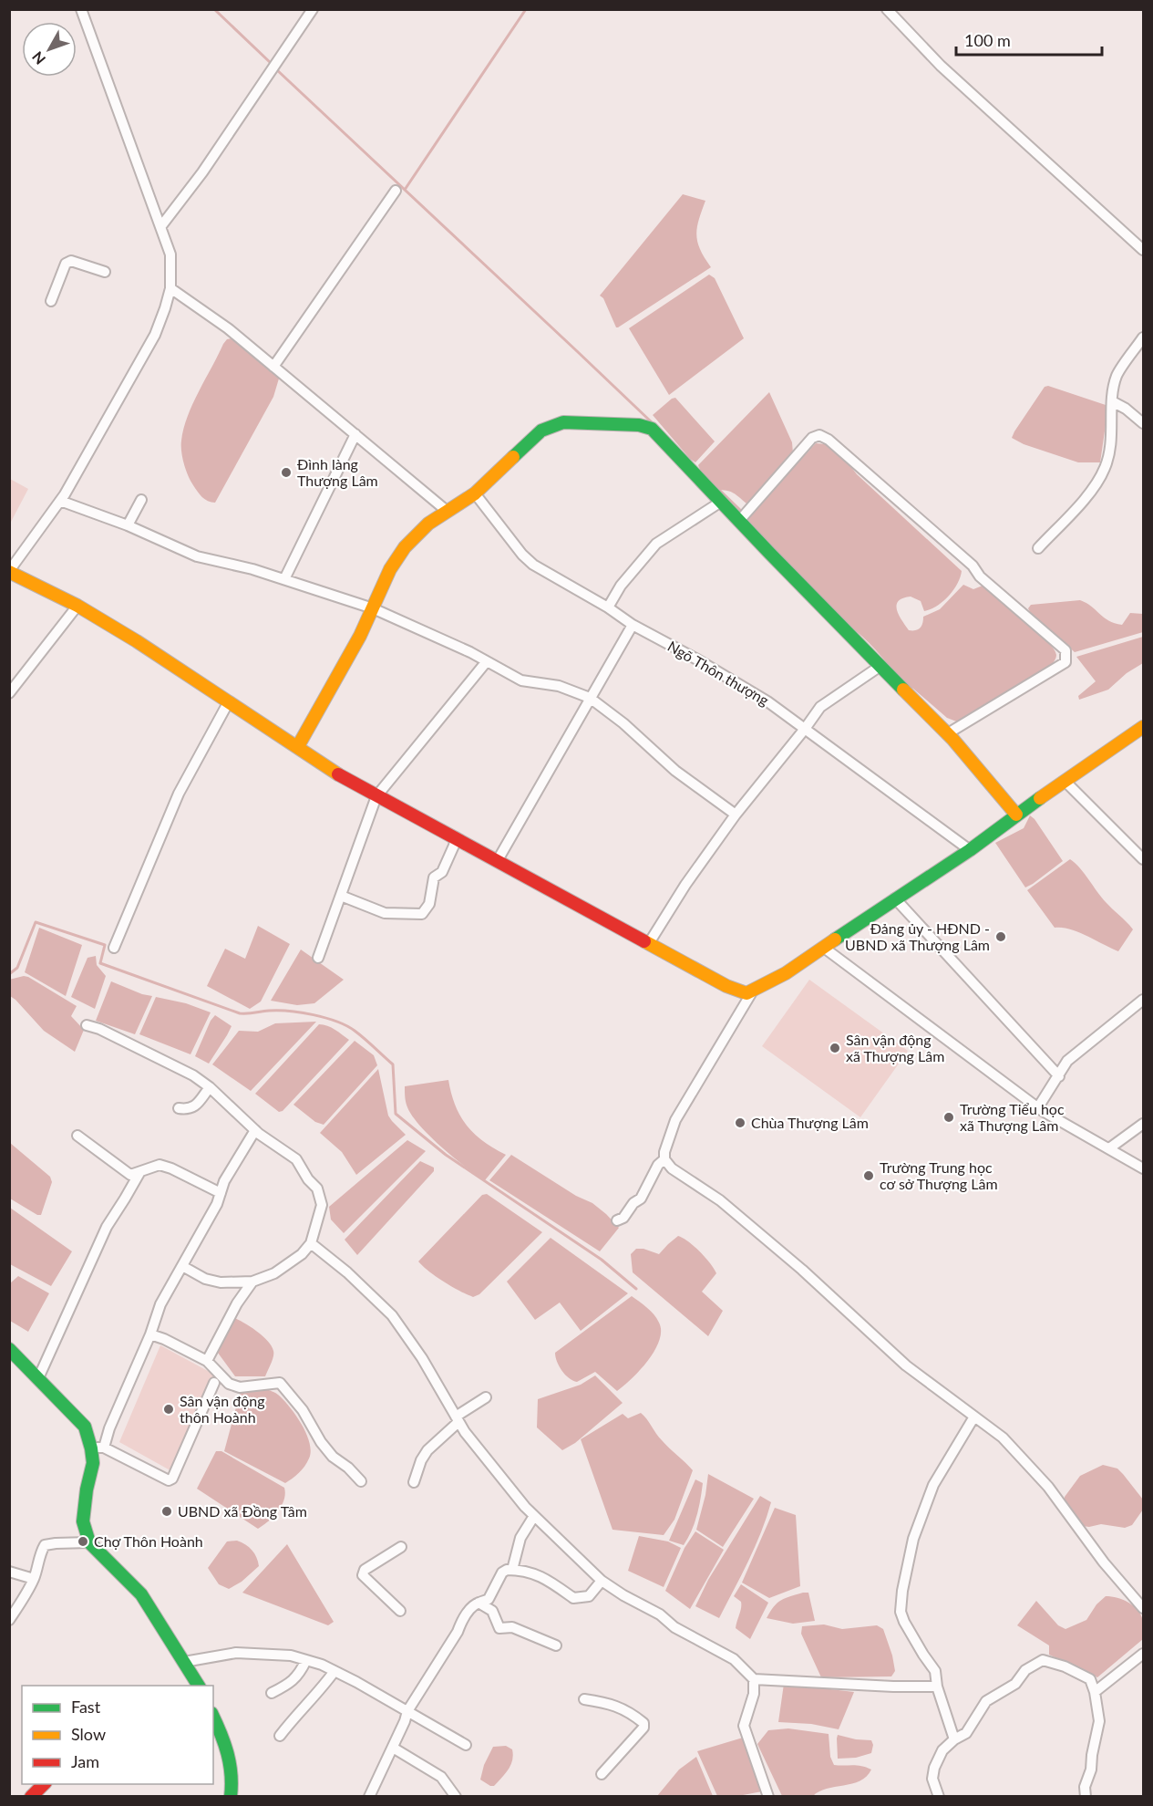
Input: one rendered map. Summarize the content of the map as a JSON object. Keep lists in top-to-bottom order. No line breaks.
{"streets":{"street":["Ngõ Thôn thượng"]},"places":["Đình làng Thượng Lâm","Đảng ủy - HĐND - UBND xã Thượng Lâm","Sân vận động xã Thượng Lâm","Trường Tiểu học xã Thượng Lâm","Chùa Thượng Lâm","Trường Trung học cơ sở Thượng Lâm","Sân vận động thôn Hoành","UBND xã Đồng Tâm","Chợ Thôn Hoành"],"legend":["Fast","Slow","Jam"],"scale_bar":"100 m","north":"bottom left"}
